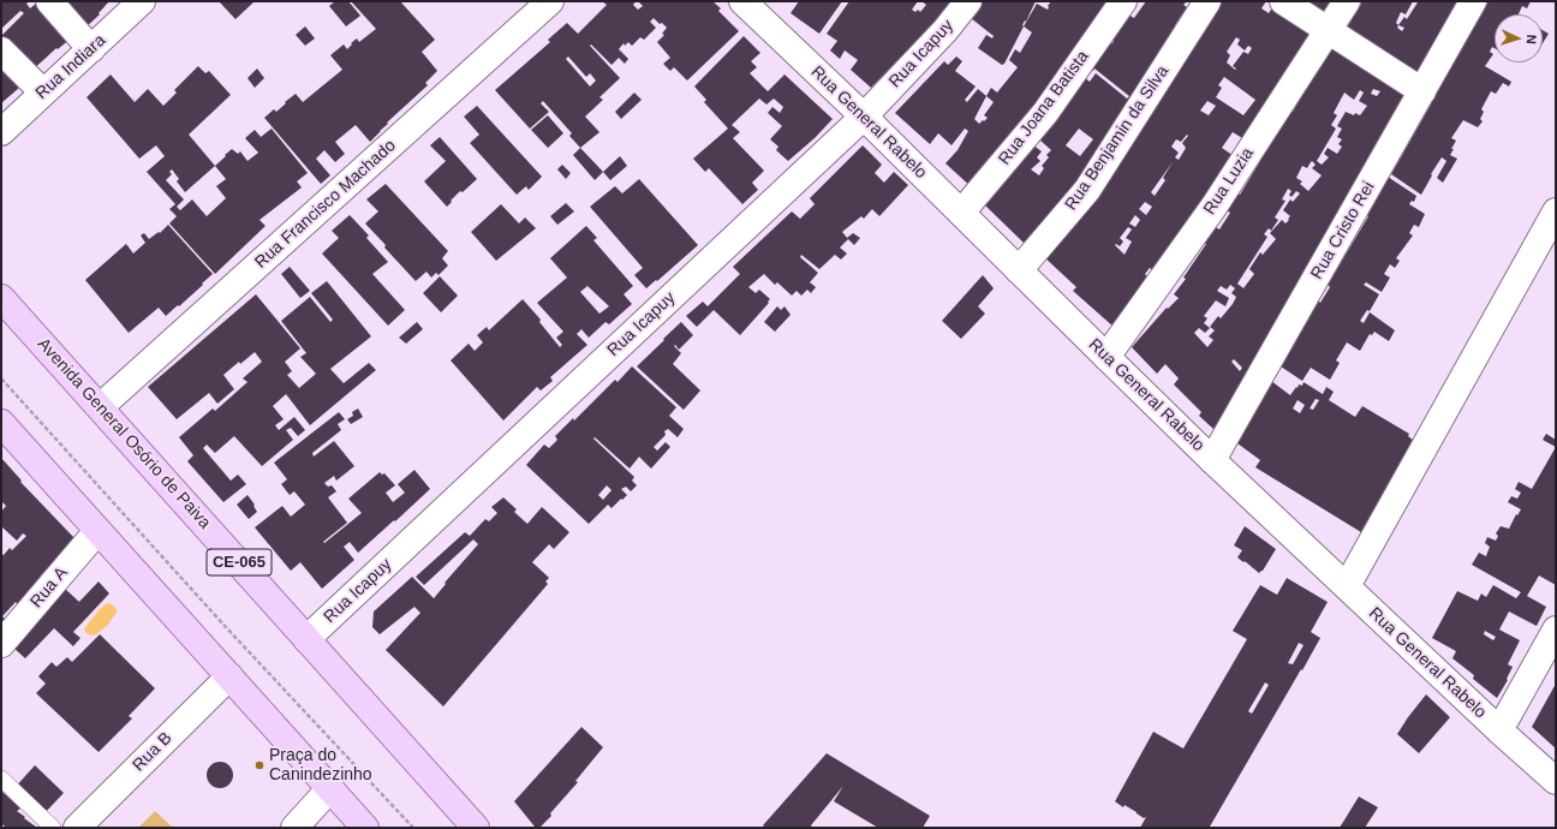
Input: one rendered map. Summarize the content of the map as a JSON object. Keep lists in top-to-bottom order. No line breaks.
{"streets":{"main road":["Avenida General Osório de Paiva","CE-065"],"street":["Rua Icapuy","Rua Indiara","Rua Joana Batista","Rua General Rabelo","Rua Benjamin da Silva","Rua Luzia","Rua Francisco Machado","Rua Cristo Rei","Rua A","Rua B"]},"crossings":[["Rua Icapuy","Rua General Rabelo"],["Rua Icapuy","Avenida General Osório de Paiva"],["Rua Joana Batista","Rua General Rabelo"],["Rua General Rabelo","Rua Benjamin da Silva"],["Rua General Rabelo","Rua Luzia"],["Rua General Rabelo","Rua Cristo Rei"],["Rua Francisco Machado","Avenida General Osório de Paiva"]],"places":["Praça do Canindezinho"],"north":"right"}
